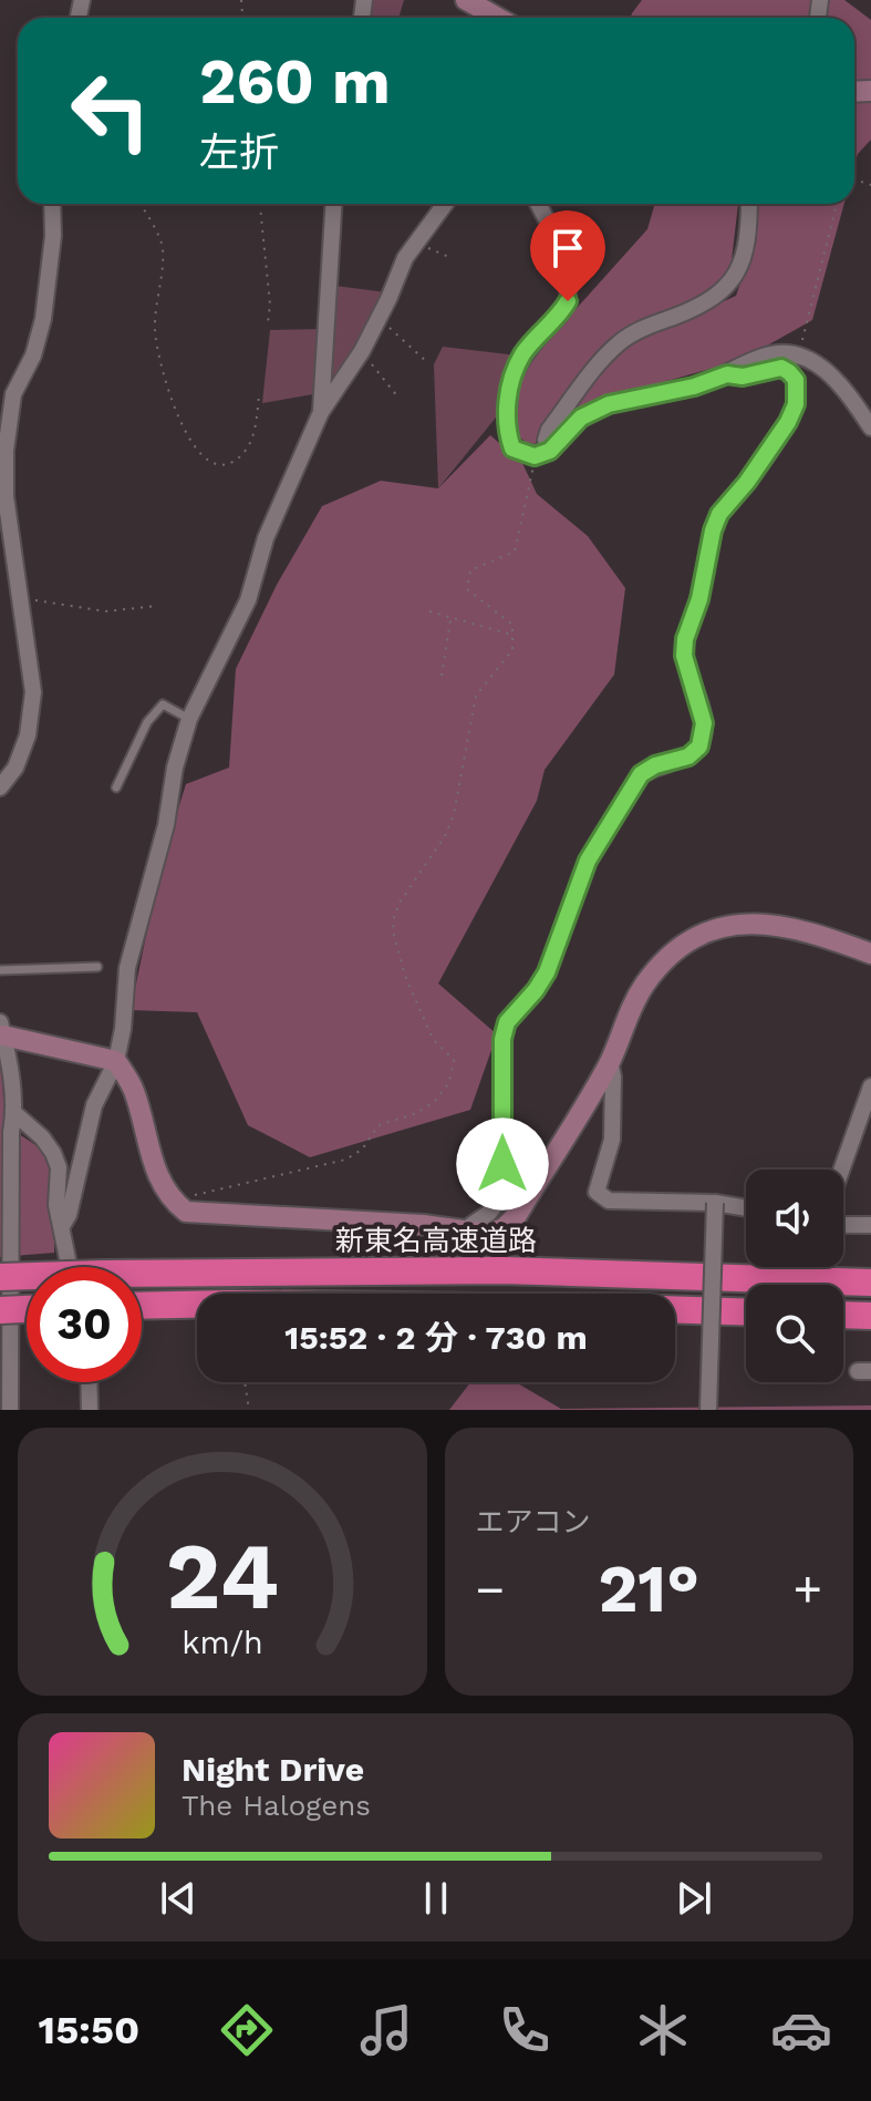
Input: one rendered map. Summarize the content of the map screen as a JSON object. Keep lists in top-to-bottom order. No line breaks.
{"streets":{"highway":["新東名高速道路"]},"page":{"turn":["260 m","左折"],"limit":"30","trip":"15:52 · 2 分 · 730 m","tile":"エアコン","heat":["−","21°","+"],"song":["Night Drive","The Halogens"],"tabs":"15:50","gauge":["24","km/h"]}}
